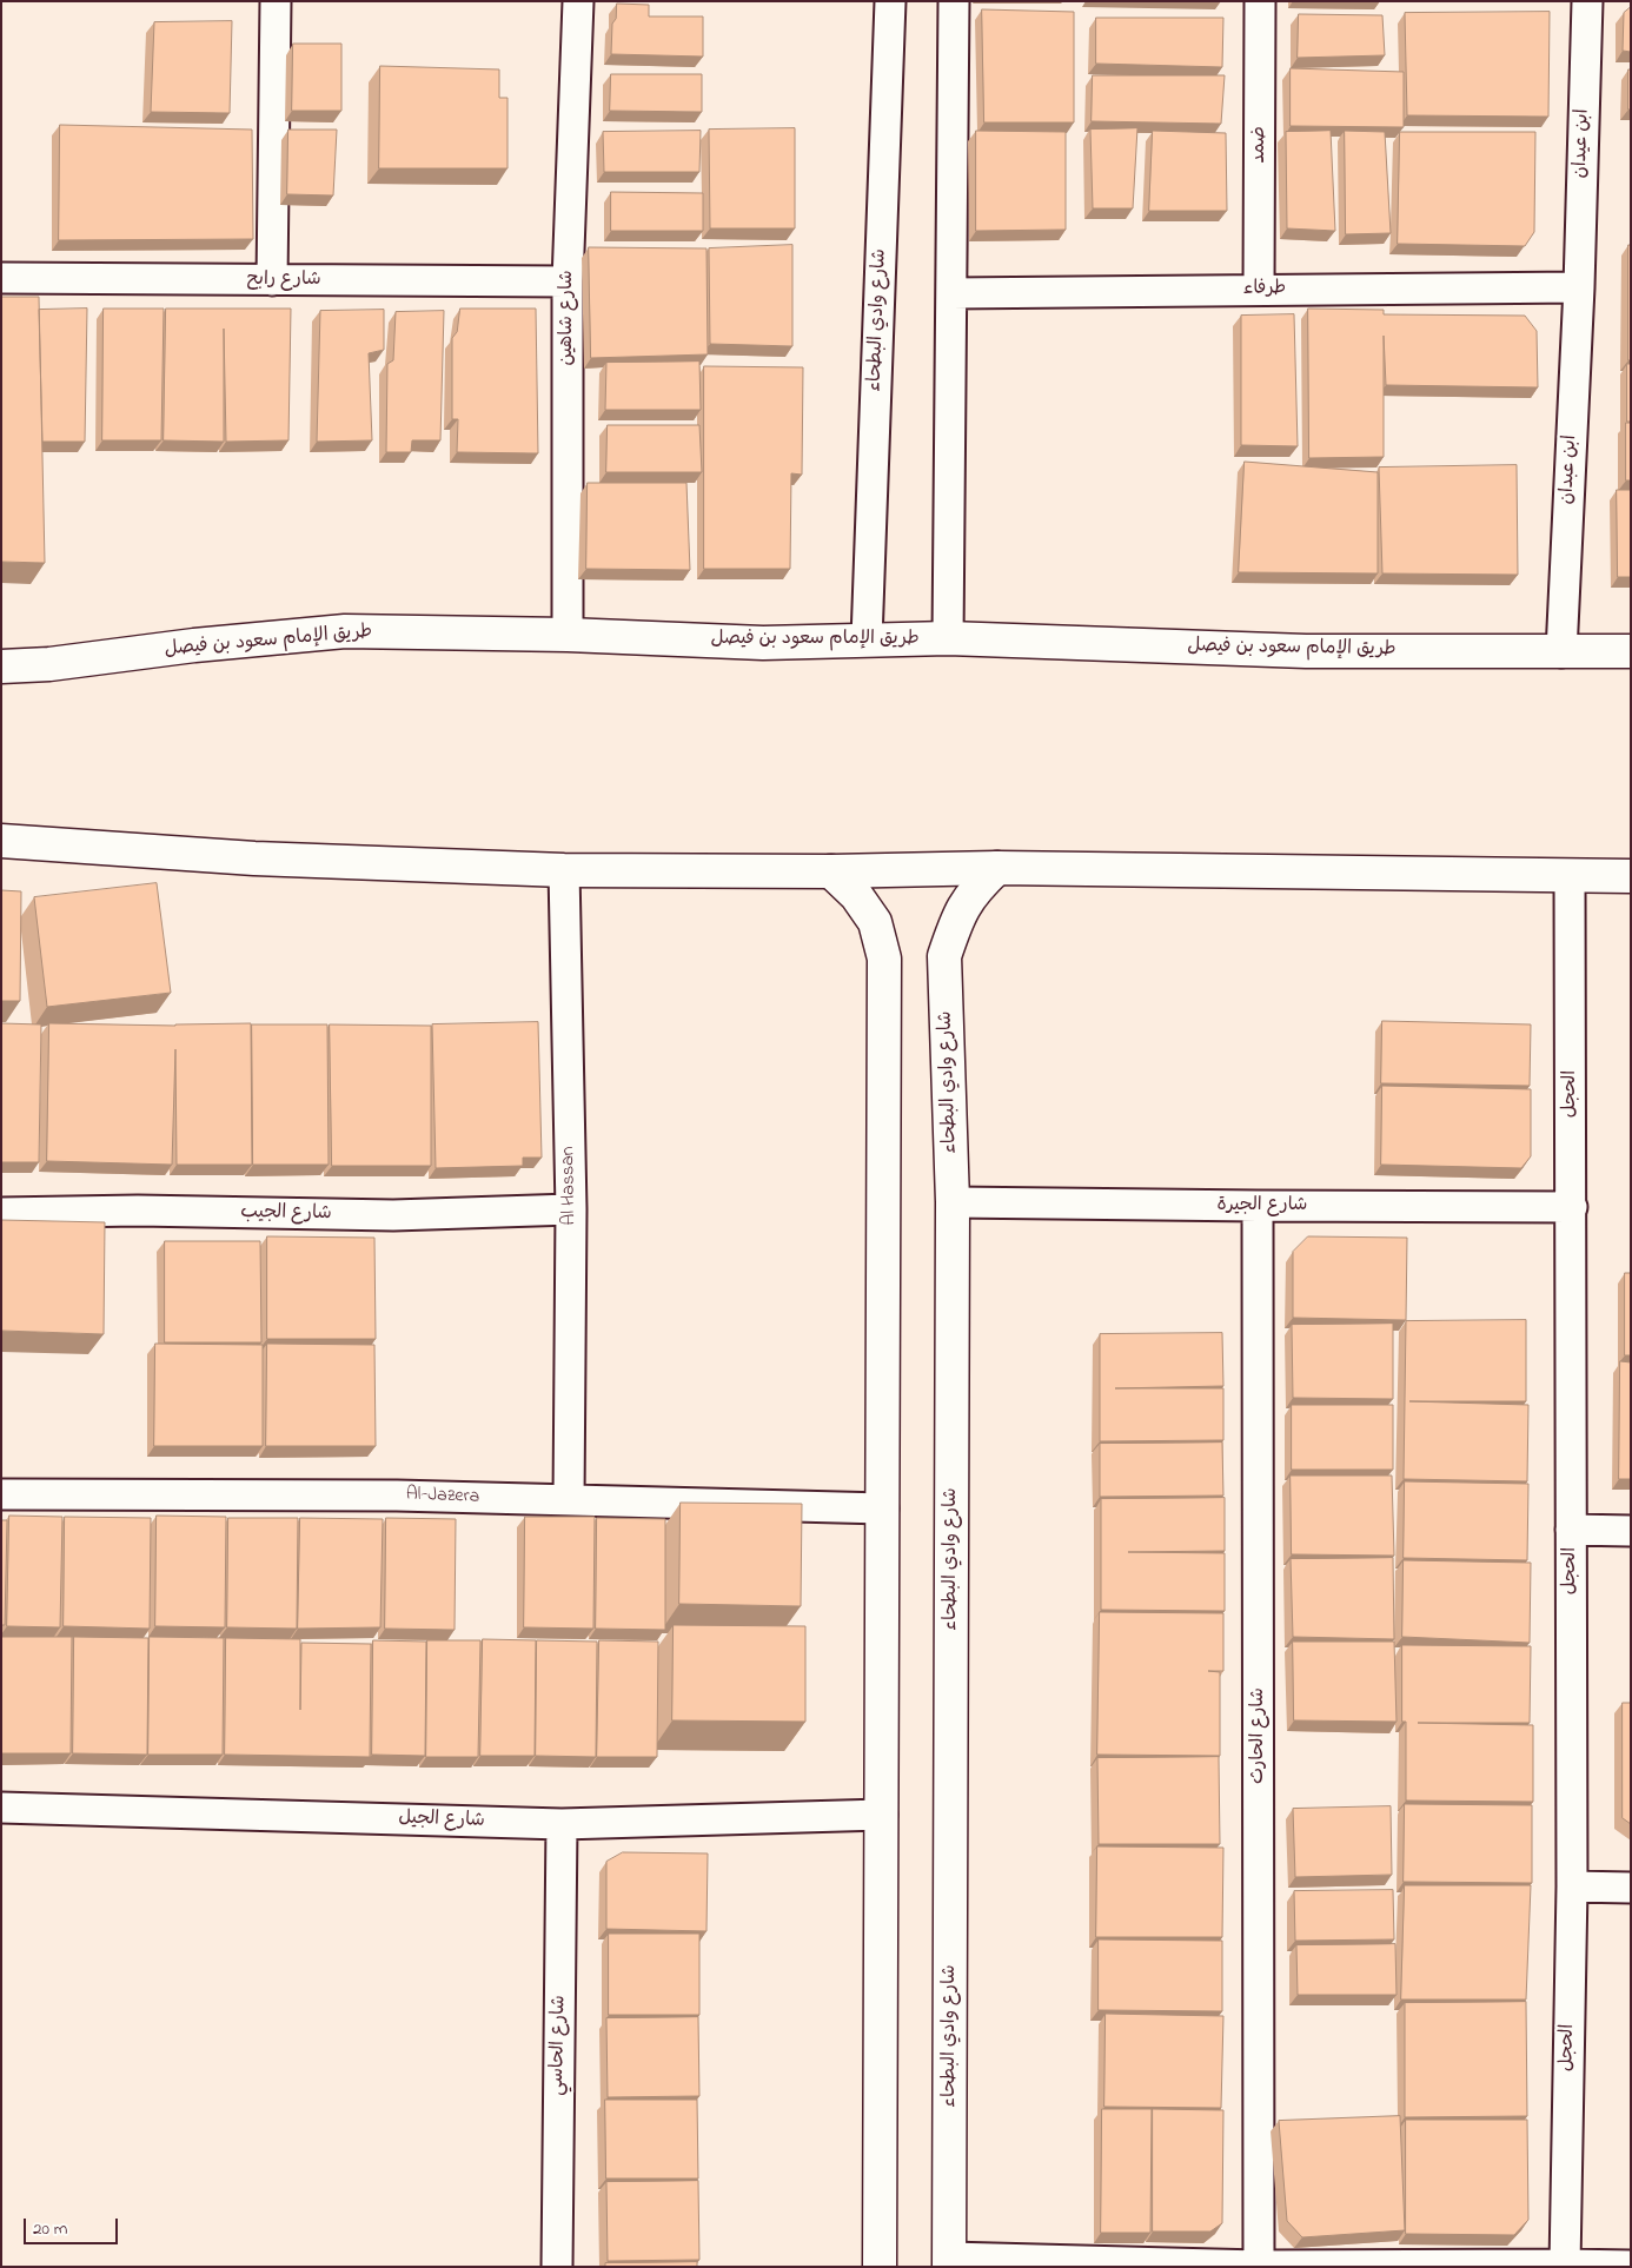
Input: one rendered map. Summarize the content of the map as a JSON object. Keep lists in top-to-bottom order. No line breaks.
{"streets":{"main road":["شارع وادي البطحاء","طريق الإمام سعود بن فيصل"],"street":["ابن عيدان","ضمد","شارع رابح","طرفاء","شارع شاهين","ابن عبدان","الحجل","Al Hassan","شارع الجيرة","شارع الجيب","Al-Jazera","شارع الحارث","شارع الجيل","شارع الحاسي"]},"crossings":[["ابن عيدان","طرفاء"],["ابن عيدان","ابن عبدان"],["ضمد","طرفاء"],["شارع رابح","شارع شاهين"],["طرفاء","ابن عبدان"],["شارع شاهين","طريق الإمام سعود بن فيصل"],["شارع وادي البطحاء","طريق الإمام سعود بن فيصل"],["شارع وادي البطحاء","شارع الجيرة"],["ابن عبدان","طريق الإمام سعود بن فيصل"],["الحجل","شارع الجيرة"],["Al Hassan","شارع الجيب"],["Al Hassan","Al-Jazera"],["شارع الجيرة","شارع الحارث"],["شارع الجيل","شارع الحاسي"]],"scale_bar":"20 m"}
